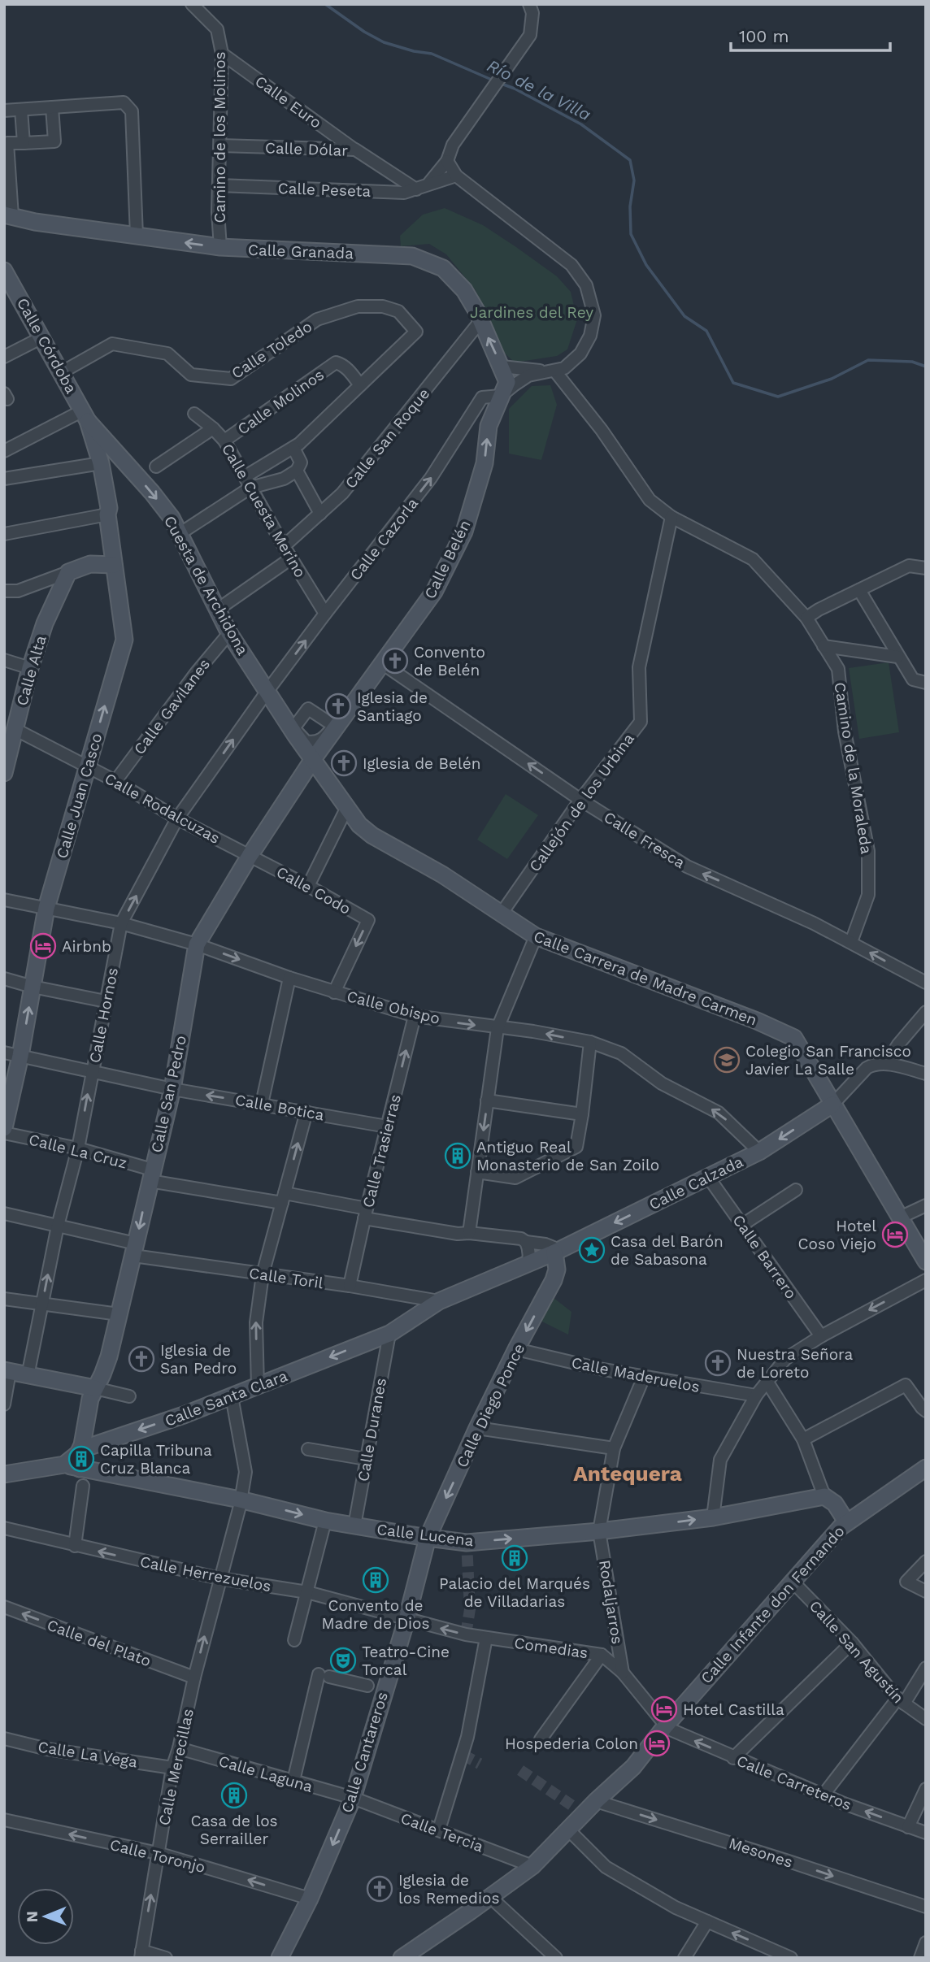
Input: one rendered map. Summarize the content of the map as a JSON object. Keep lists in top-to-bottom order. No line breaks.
{"streets":{"street":["Calle Euro","Camino de los Molinos","Calle Dólar","Calle Peseta","Calle Granada","Calle Córdoba","Calle Toledo","Calle Molinos","Calle San Roque","Calle Cuesta Merino","Calle Cazorla","Calle Belén","Cuesta de Archidona","Calle Alta","Calle Gavilanes","Camino de la Moraleda","Calle Juan Casco","Callejón de los Urbina","Calle Rodalcuzas","Calle Fresca","Calle Codo","Calle Carrera de Madre Carmen","Calle Obispo","Calle Hornos","Calle San Pedro","Calle Botica","Calle La Cruz","Calle Trasierras","Calle Calzada","Calle Barrero","Calle Toril","Calle Maderuelos","Calle Santa Clara","Calle Diego Ponce","Calle Duranes","Calle Lucena","Calle Herrezuelos","Rodaljarros","Calle Infante don Fernando","Calle del Plato","Comedias","Calle San Agustín","Calle Cantareros","Calle La Vega","Calle Merecillas","Calle Laguna","Calle Carreteros","Calle Tercia","Mesones","Calle Toronjo"]},"crossings":[["Calle Euro","Camino de los Molinos"],["Calle Euro","Calle Dólar"],["Camino de los Molinos","Calle Dólar"],["Camino de los Molinos","Calle Peseta"],["Camino de los Molinos","Calle Granada"],["Calle Dólar","Calle Peseta"],["Calle Granada","Calle San Roque"],["Calle Granada","Calle Cazorla"],["Calle Granada","Calle Belén"],["Calle Córdoba","Calle Toledo"],["Calle Córdoba","Cuesta de Archidona"],["Calle Córdoba","Calle Juan Casco"],["Calle Toledo","Calle Molinos"],["Calle Molinos","Calle Cuesta Merino"],["Calle San Roque","Calle Cuesta Merino"],["Calle Cuesta Merino","Calle Cazorla"],["Calle Cazorla","Calle Belén"],["Calle Cazorla","Cuesta de Archidona"],["Calle Cazorla","Calle Hornos"],["Calle Belén","Cuesta de Archidona"],["Calle Belén","Calle Fresca"],["Calle Belén","Calle Carrera de Madre Carmen"],["Calle Belén","Calle San Pedro"],["Cuesta de Archidona","Calle Gavilanes"],["Cuesta de Archidona","Calle Juan Casco"],["Cuesta de Archidona","Calle Carrera de Madre Carmen"],["Cuesta de Archidona","Calle Hornos"],["Cuesta de Archidona","Calle San Pedro"],["Calle Alta","Calle Rodalcuzas"],["Calle Gavilanes","Calle Rodalcuzas"],["Camino de la Moraleda","Callejón de los Urbina"],["Camino de la Moraleda","Calle Fresca"],["Calle Juan Casco","Calle Rodalcuzas"],["Calle Juan Casco","Calle Obispo"],["Calle Juan Casco","Calle Botica"],["Callejón de los Urbina","Calle Fresca"],["Callejón de los Urbina","Calle Carrera de Madre Carmen"],["Calle Rodalcuzas","Calle Codo"],["Calle Rodalcuzas","Calle Hornos"],["Calle Rodalcuzas","Calle San Pedro"],["Calle Codo","Calle Obispo"],["Calle Codo","Calle San Pedro"],["Calle Carrera de Madre Carmen","Calle San Pedro"],["Calle Carrera de Madre Carmen","Calle Calzada"],["Calle Obispo","Calle Hornos"],["Calle Obispo","Calle San Pedro"],["Calle Obispo","Calle Trasierras"],["Calle Obispo","Calle Calzada"],["Calle Hornos","Calle Botica"],["Calle Hornos","Calle La Cruz"],["Calle Hornos","Calle Toril"],["Calle San Pedro","Calle Botica"],["Calle San Pedro","Calle La Cruz"],["Calle San Pedro","Calle Toril"],["Calle San Pedro","Calle Santa Clara"],["Calle San Pedro","Calle Lucena"],["Calle Botica","Calle Trasierras"],["Calle La Cruz","Calle Trasierras"],["Calle La Cruz","Calle Calzada"],["Calle La Cruz","Calle Diego Ponce"],["Calle Trasierras","Calle Toril"],["Calle Calzada","Calle Barrero"],["Calle Calzada","Calle Toril"],["Calle Calzada","Calle Santa Clara"],["Calle Calzada","Calle Diego Ponce"],["Calle Toril","Calle Santa Clara"],["Calle Maderuelos","Calle Diego Ponce"],["Calle Maderuelos","Rodaljarros"],["Calle Santa Clara","Calle Duranes"],["Calle Santa Clara","Calle Lucena"],["Calle Santa Clara","Calle Merecillas"],["Calle Diego Ponce","Calle Lucena"],["Calle Diego Ponce","Calle Cantareros"],["Calle Duranes","Calle Lucena"],["Calle Lucena","Rodaljarros"],["Calle Lucena","Calle Cantareros"],["Calle Lucena","Calle Merecillas"],["Calle Herrezuelos","Comedias"],["Calle Herrezuelos","Calle Cantareros"],["Calle Herrezuelos","Calle Merecillas"],["Rodaljarros","Comedias"],["Calle Infante don Fernando","Comedias"],["Calle Infante don Fernando","Calle San Agustín"],["Calle Infante don Fernando","Calle Carreteros"],["Calle Infante don Fernando","Calle Tercia"],["Calle Infante don Fernando","Mesones"],["Calle del Plato","Calle Merecillas"],["Comedias","Calle Cantareros"],["Comedias","Calle Carreteros"],["Calle Cantareros","Calle Laguna"],["Calle Cantareros","Calle Tercia"],["Calle Cantareros","Calle Toronjo"],["Calle La Vega","Calle Merecillas"],["Calle Merecillas","Calle Laguna"],["Calle Merecillas","Calle Toronjo"],["Calle Laguna","Calle Tercia"]],"one_way":["Calle Cazorla","Calle Belén","Calle Juan Casco","Calle Fresca","Calle Hornos","Calle Calzada","Calle Santa Clara","Calle Diego Ponce","Calle Herrezuelos","Calle del Plato","Calle Merecillas","Calle Carreteros","Calle Toronjo"],"districts":["Antequera"],"water":["Río de la Villa"],"parks":["Jardines del Rey"],"places":{"church":["Convento de Belén","Iglesia de Santiago","Iglesia de Belén","Iglesia de San Pedro","Nuestra Señora de Loreto","Iglesia de los Remedios"],"hotel":["Airbnb","Hotel Coso Viejo","Hotel Castilla","Hospederia Colon"],"school or university":["Colegio San Francisco Javier La Salle"],"building":["Antiguo Real Monasterio de San Zoilo","Capilla Tribuna Cruz Blanca","Palacio del Marqués de Villadarias","Convento de Madre de Dios","Casa de los Serrailler"],"place":["Casa del Barón de Sabasona"],"theatre":["Teatro-Cine Torcal"]},"scale_bar":"100 m","north":"left"}
